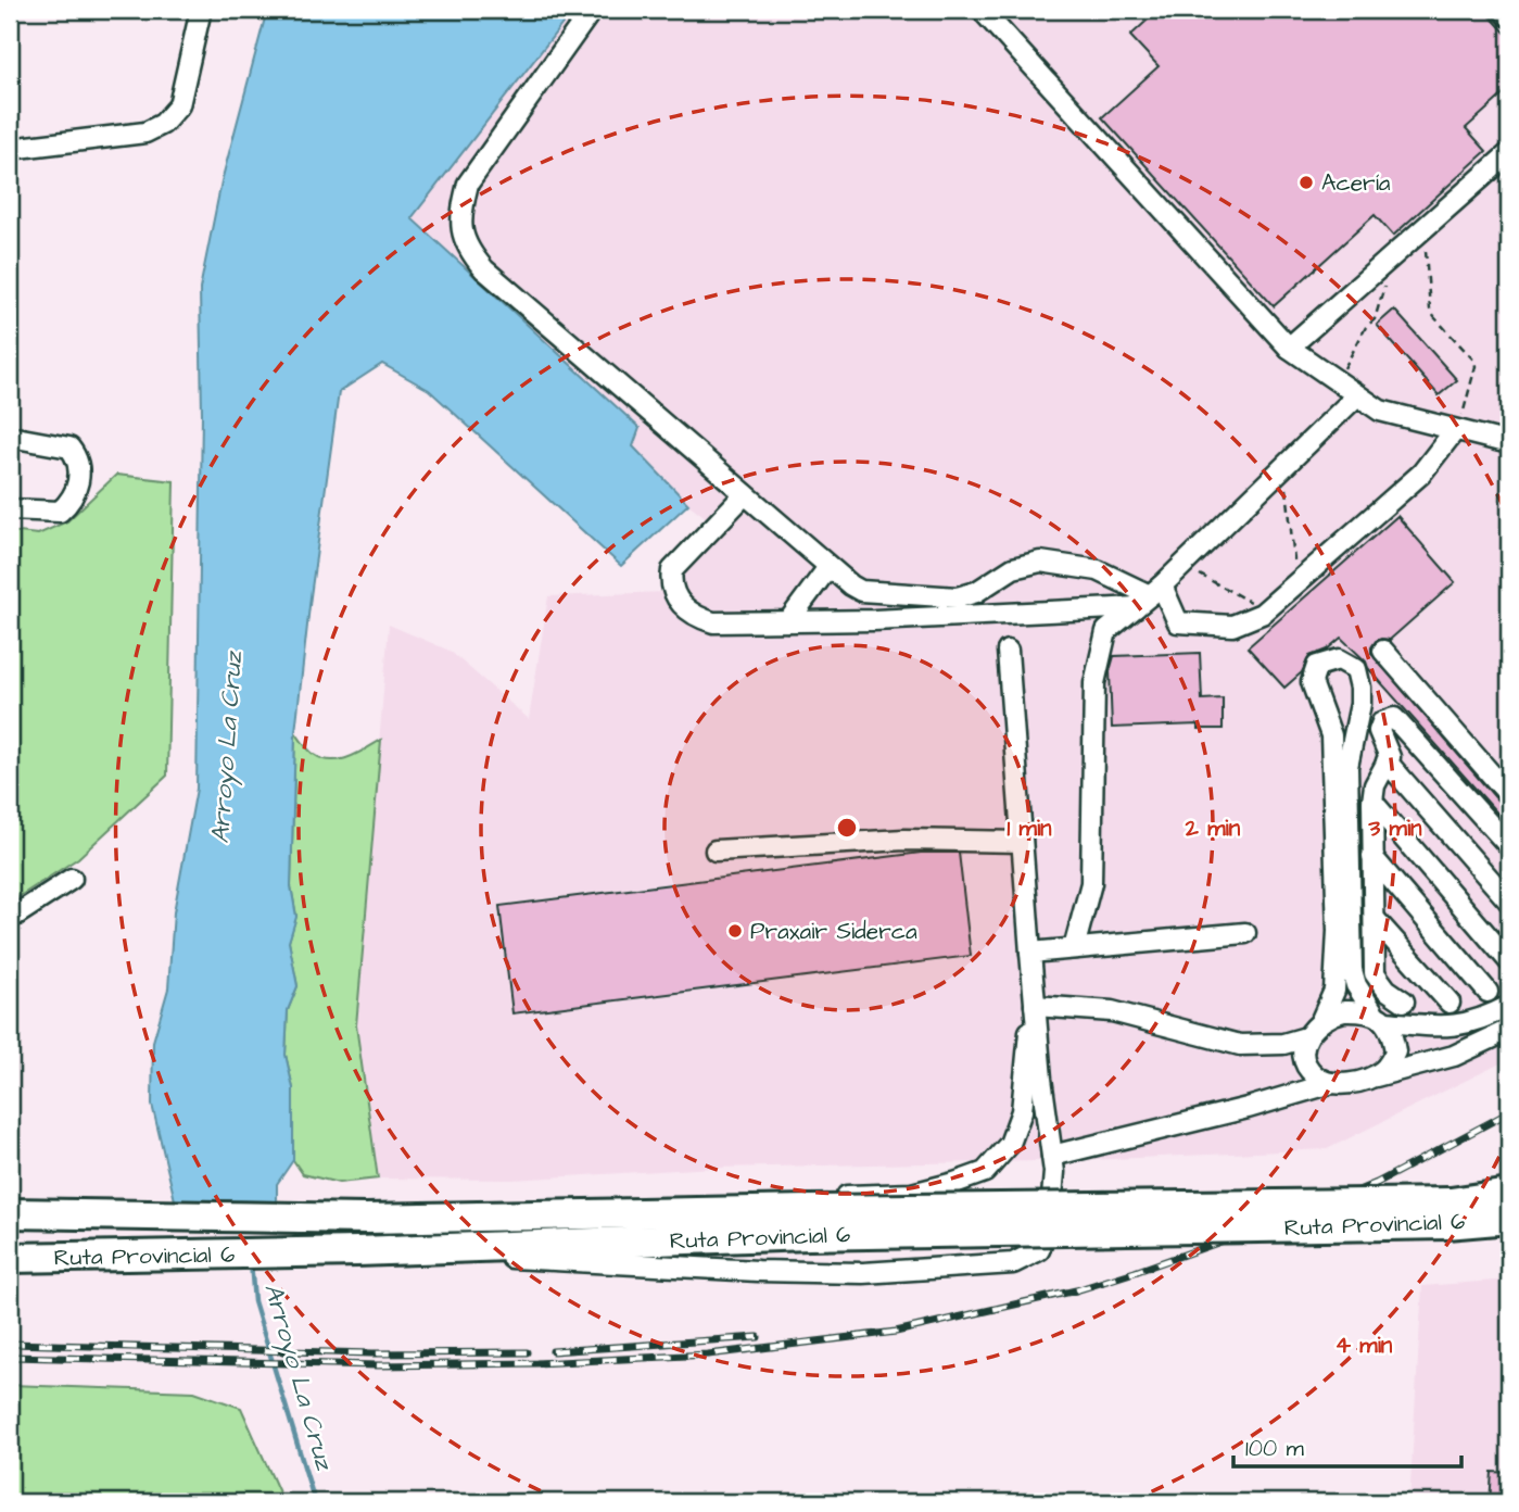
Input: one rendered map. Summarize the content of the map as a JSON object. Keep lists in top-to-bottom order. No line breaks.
{"streets":{"highway":["Ruta Provincial 6"]},"water":["Arroyo La Cruz"],"places":["Acería","Praxair Siderca"],"scale_bar":"100 m","rings":["1 min","2 min","3 min","4 min"]}
